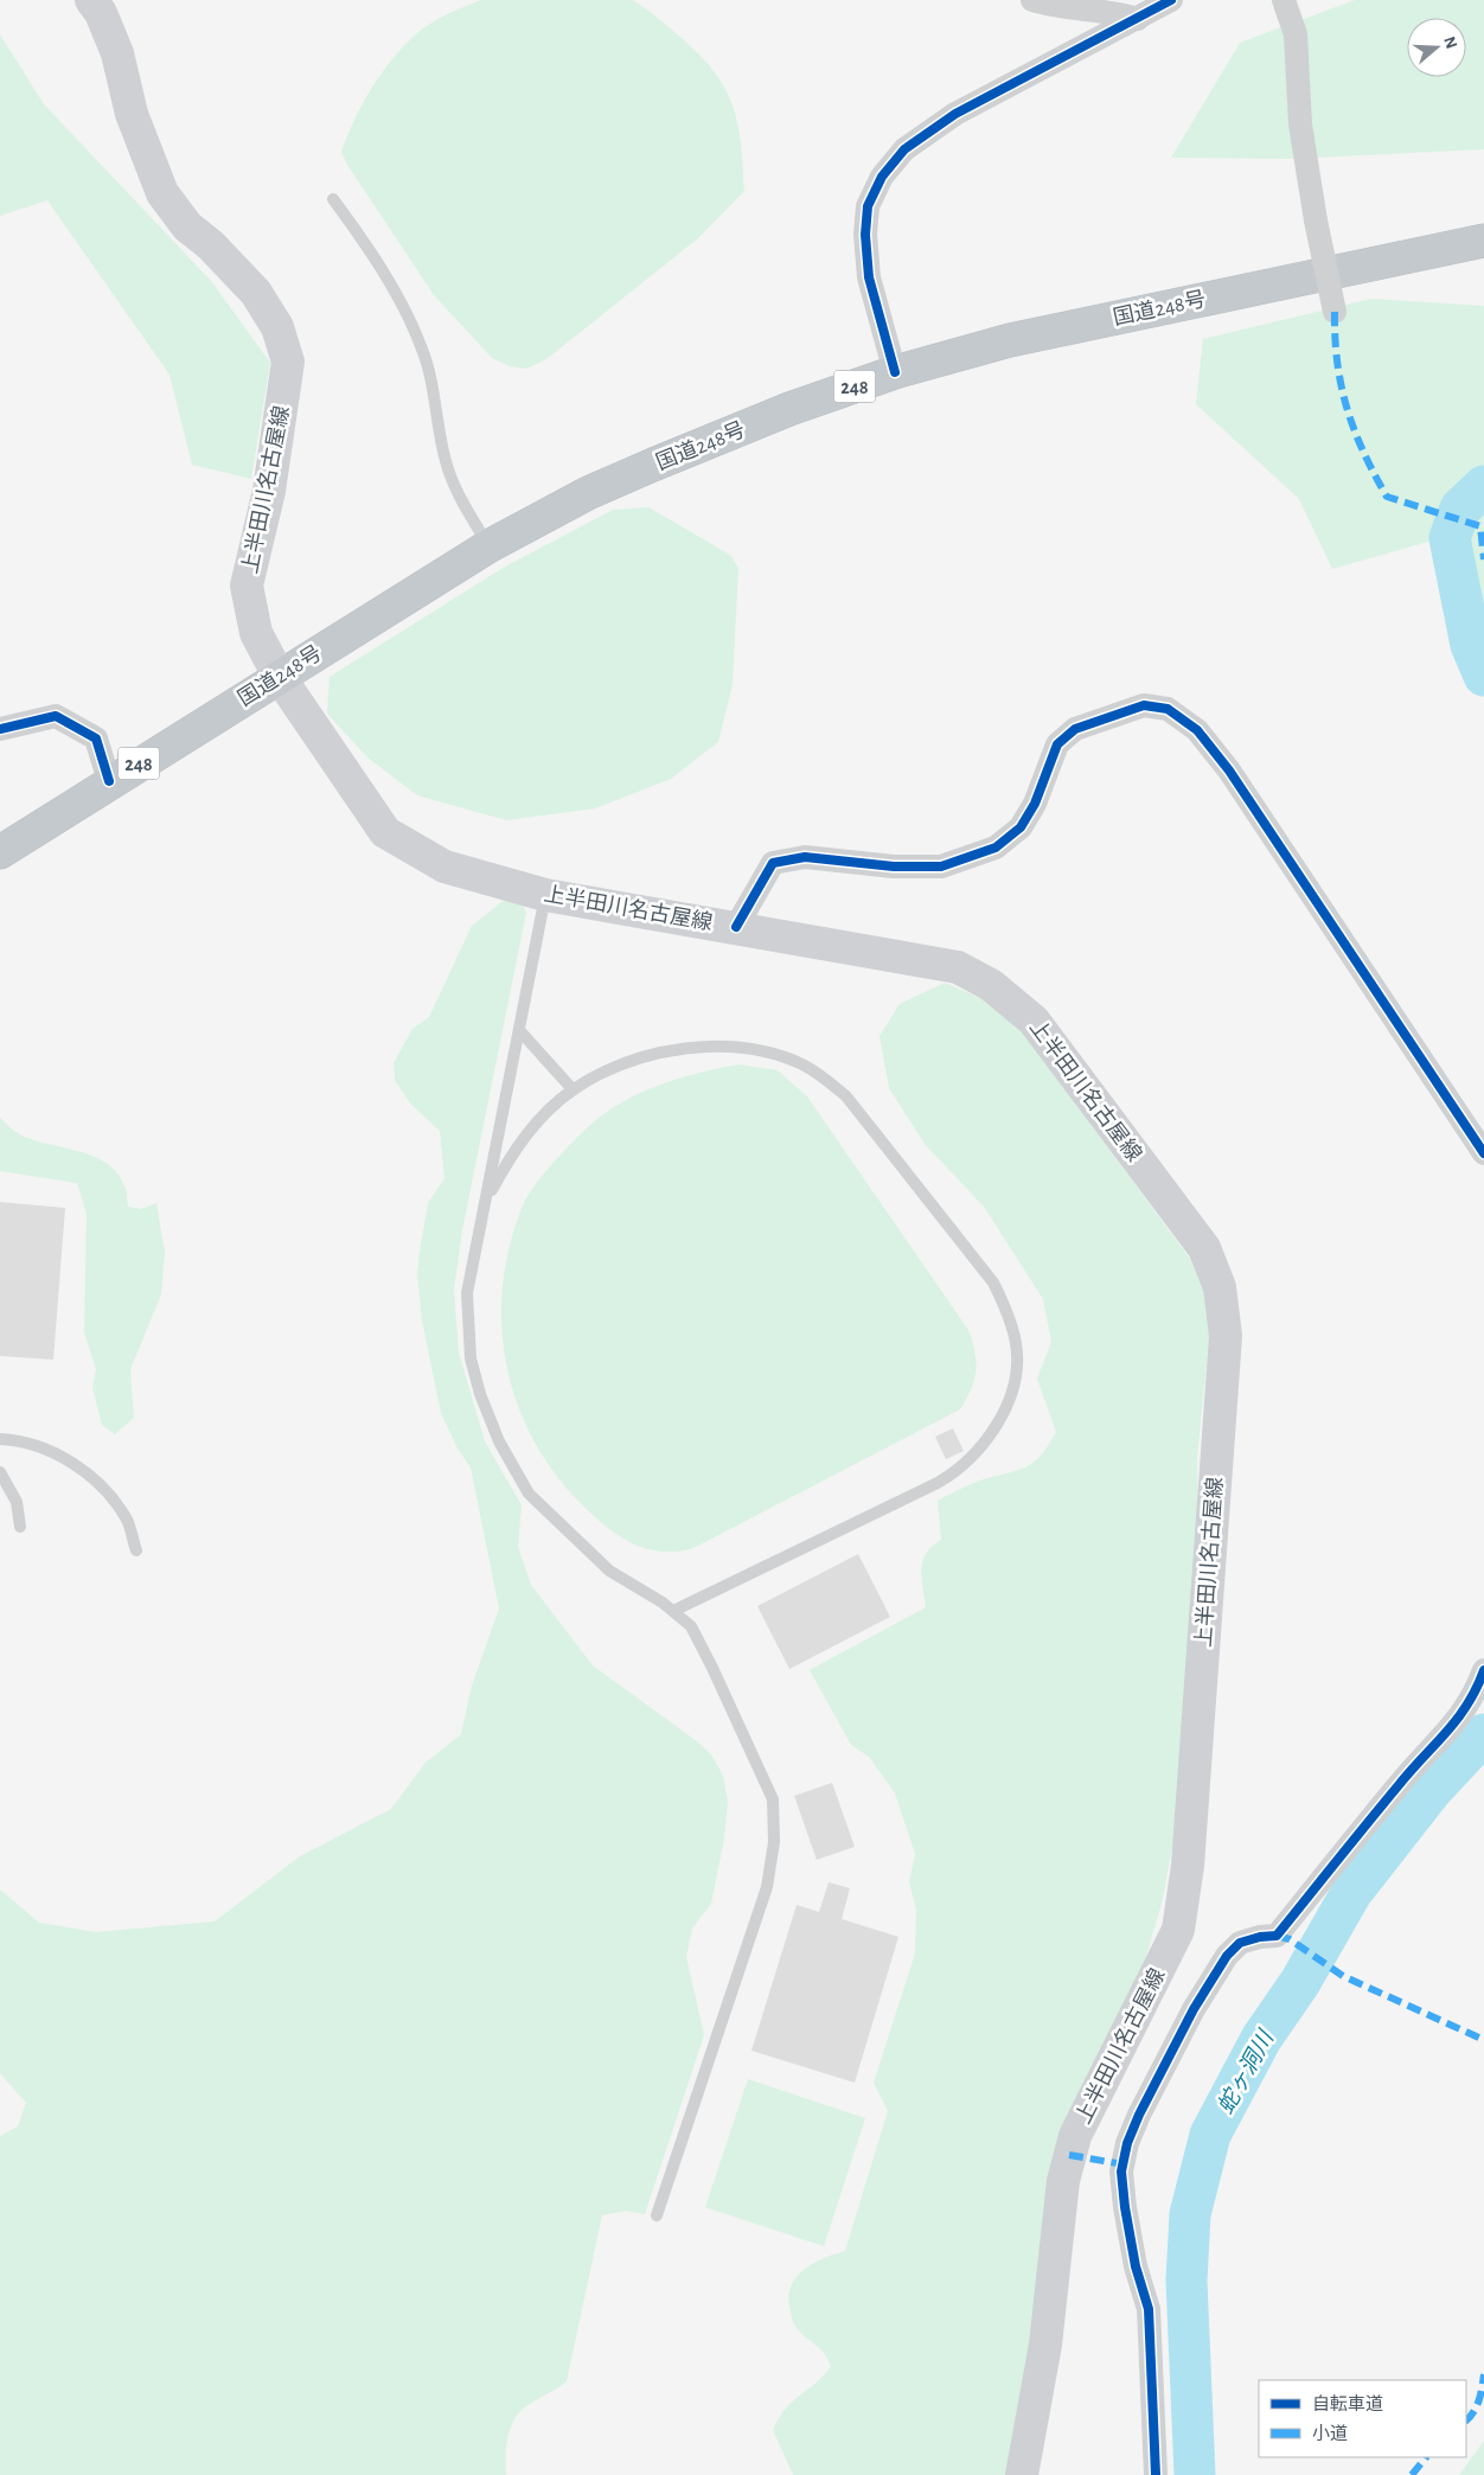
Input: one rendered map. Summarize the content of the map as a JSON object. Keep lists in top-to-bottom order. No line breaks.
{"streets":{"highway":["国道248号","248"],"main road":["上半田川名古屋線"]},"crossings":[["国道248号","上半田川名古屋線"]],"water":["蛇ヶ洞川"],"legend":["自転車道","小道"],"north":"right"}
